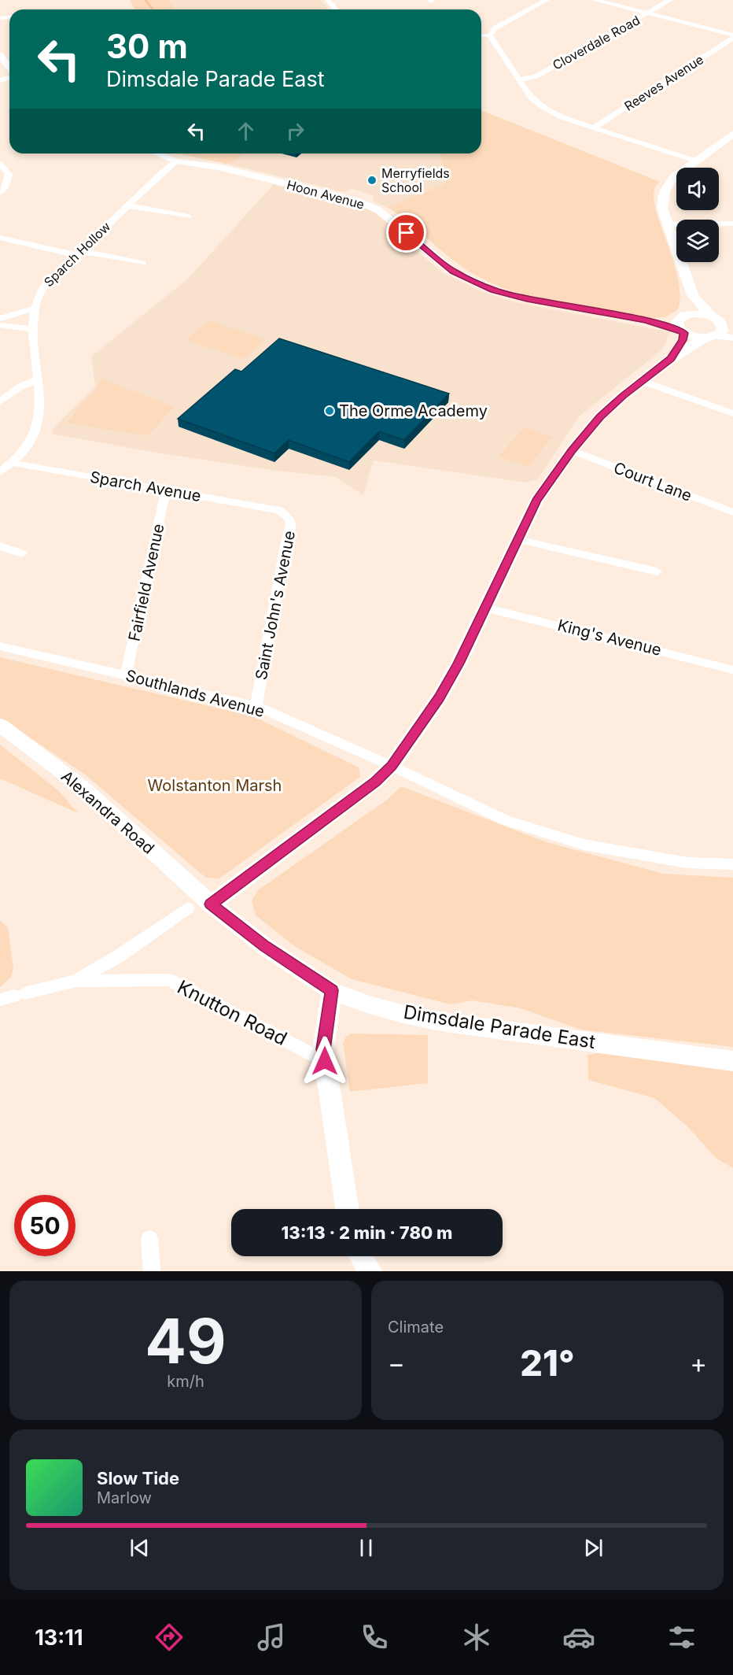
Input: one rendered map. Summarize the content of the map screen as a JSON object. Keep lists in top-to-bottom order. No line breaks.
{"streets":{"main road":["Alexandra Road","Dimsdale Parade East"],"street":["Cloverdale Road","Reeves Avenue","Hoon Avenue","Sparch Hollow","Court Lane","Sparch Avenue","Fairfield Avenue","Saint John's Avenue","King's Avenue","Southlands Avenue","Knutton Road"]},"crossings":[["Cloverdale Road","Reeves Avenue"],["Hoon Avenue","Sparch Hollow"],["Sparch Hollow","Sparch Avenue"],["Sparch Avenue","Fairfield Avenue"],["Sparch Avenue","Saint John's Avenue"],["Fairfield Avenue","Southlands Avenue"],["Saint John's Avenue","Southlands Avenue"],["Alexandra Road","Dimsdale Parade East"]],"parks":["Wolstanton Marsh"],"places":["Merryfields School","The Orme Academy"],"page":{"turn":["30 m","Dimsdale Parade East"],"limit":"50","trip":"13:13 · 2 min · 780 m","tile":[["49","km/h"],"Climate"],"heat":["−","21°","+"],"song":["Slow Tide","Marlow"],"tabs":"13:11"}}
